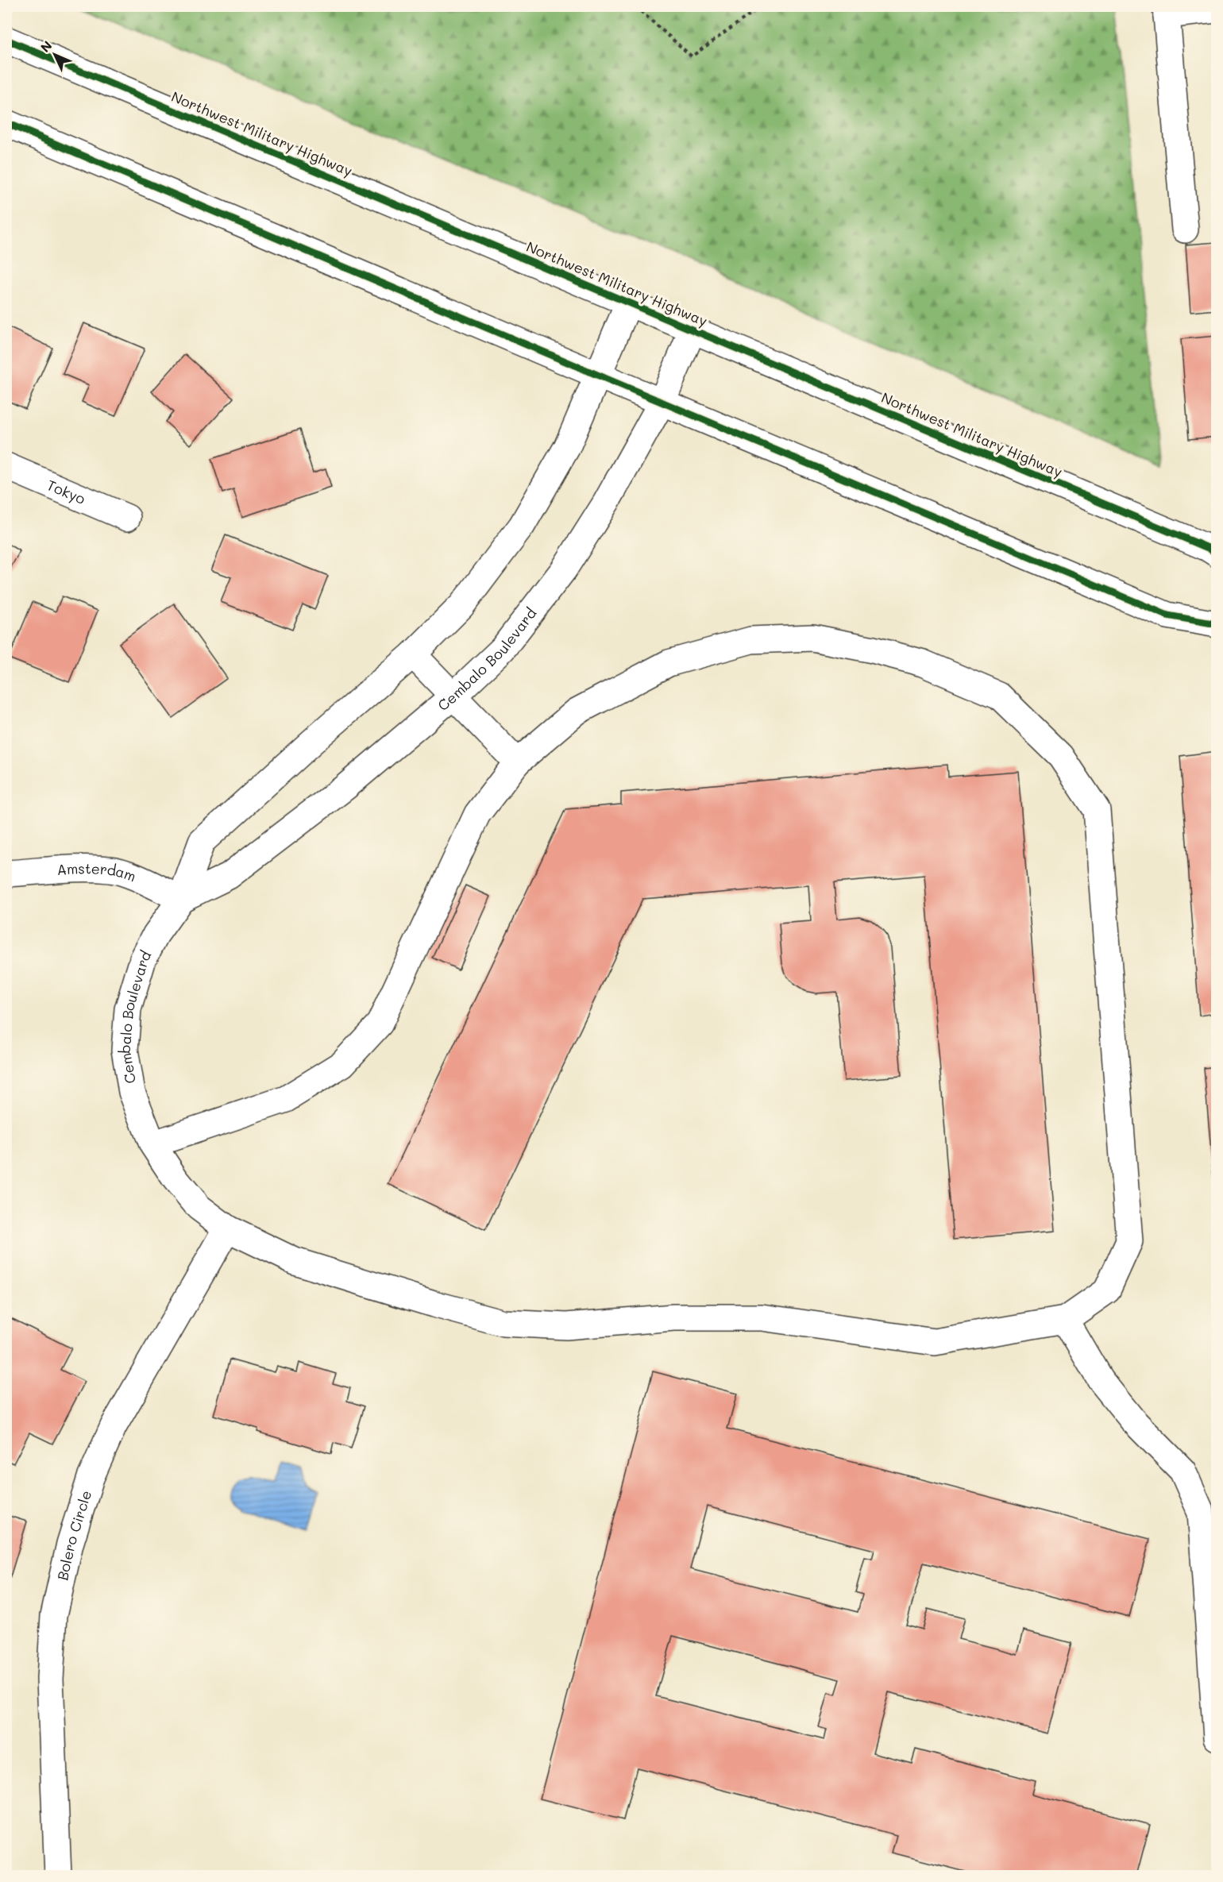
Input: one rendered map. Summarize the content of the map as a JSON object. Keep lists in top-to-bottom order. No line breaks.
{"streets":{"street":["Northwest Military Highway","Tokyo","Cembalo Boulevard","Amsterdam","Bolero Circle"]},"crossings":[["Northwest Military Highway","Cembalo Boulevard"],["Cembalo Boulevard","Amsterdam"],["Cembalo Boulevard","Bolero Circle"]],"north":"top left"}
